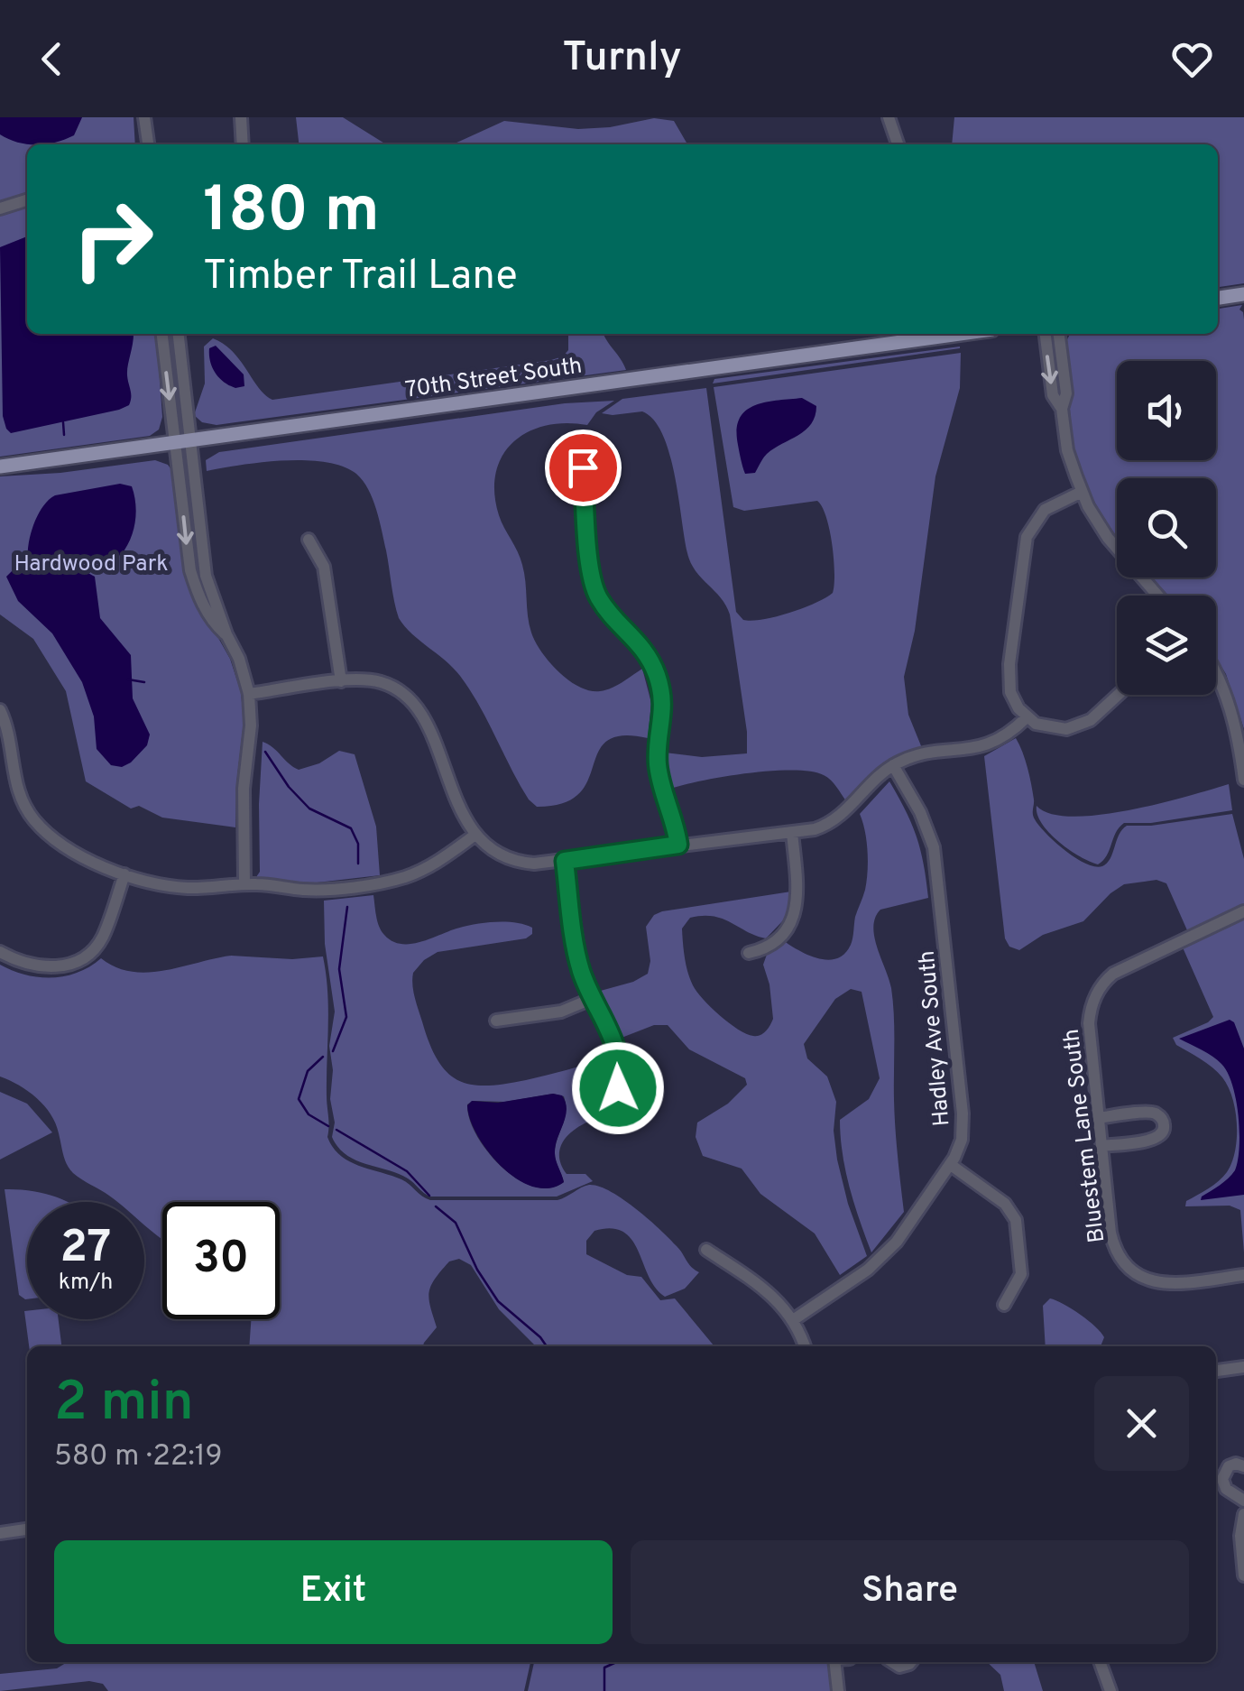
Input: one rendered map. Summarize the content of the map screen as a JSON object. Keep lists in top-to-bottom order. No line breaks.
{"streets":{"main road":["70th Street South"],"street":["Hadley Ave South","Bluestem Lane South"]},"parks":["Hardwood Park"],"page":{"header":"Turnly","turn":["180 m","Timber Trail Lane"],"speed":"27 km/h","limit":"30","heading":["2 min","580 m · 22:19"],"buttons":["Exit","Share"]}}
